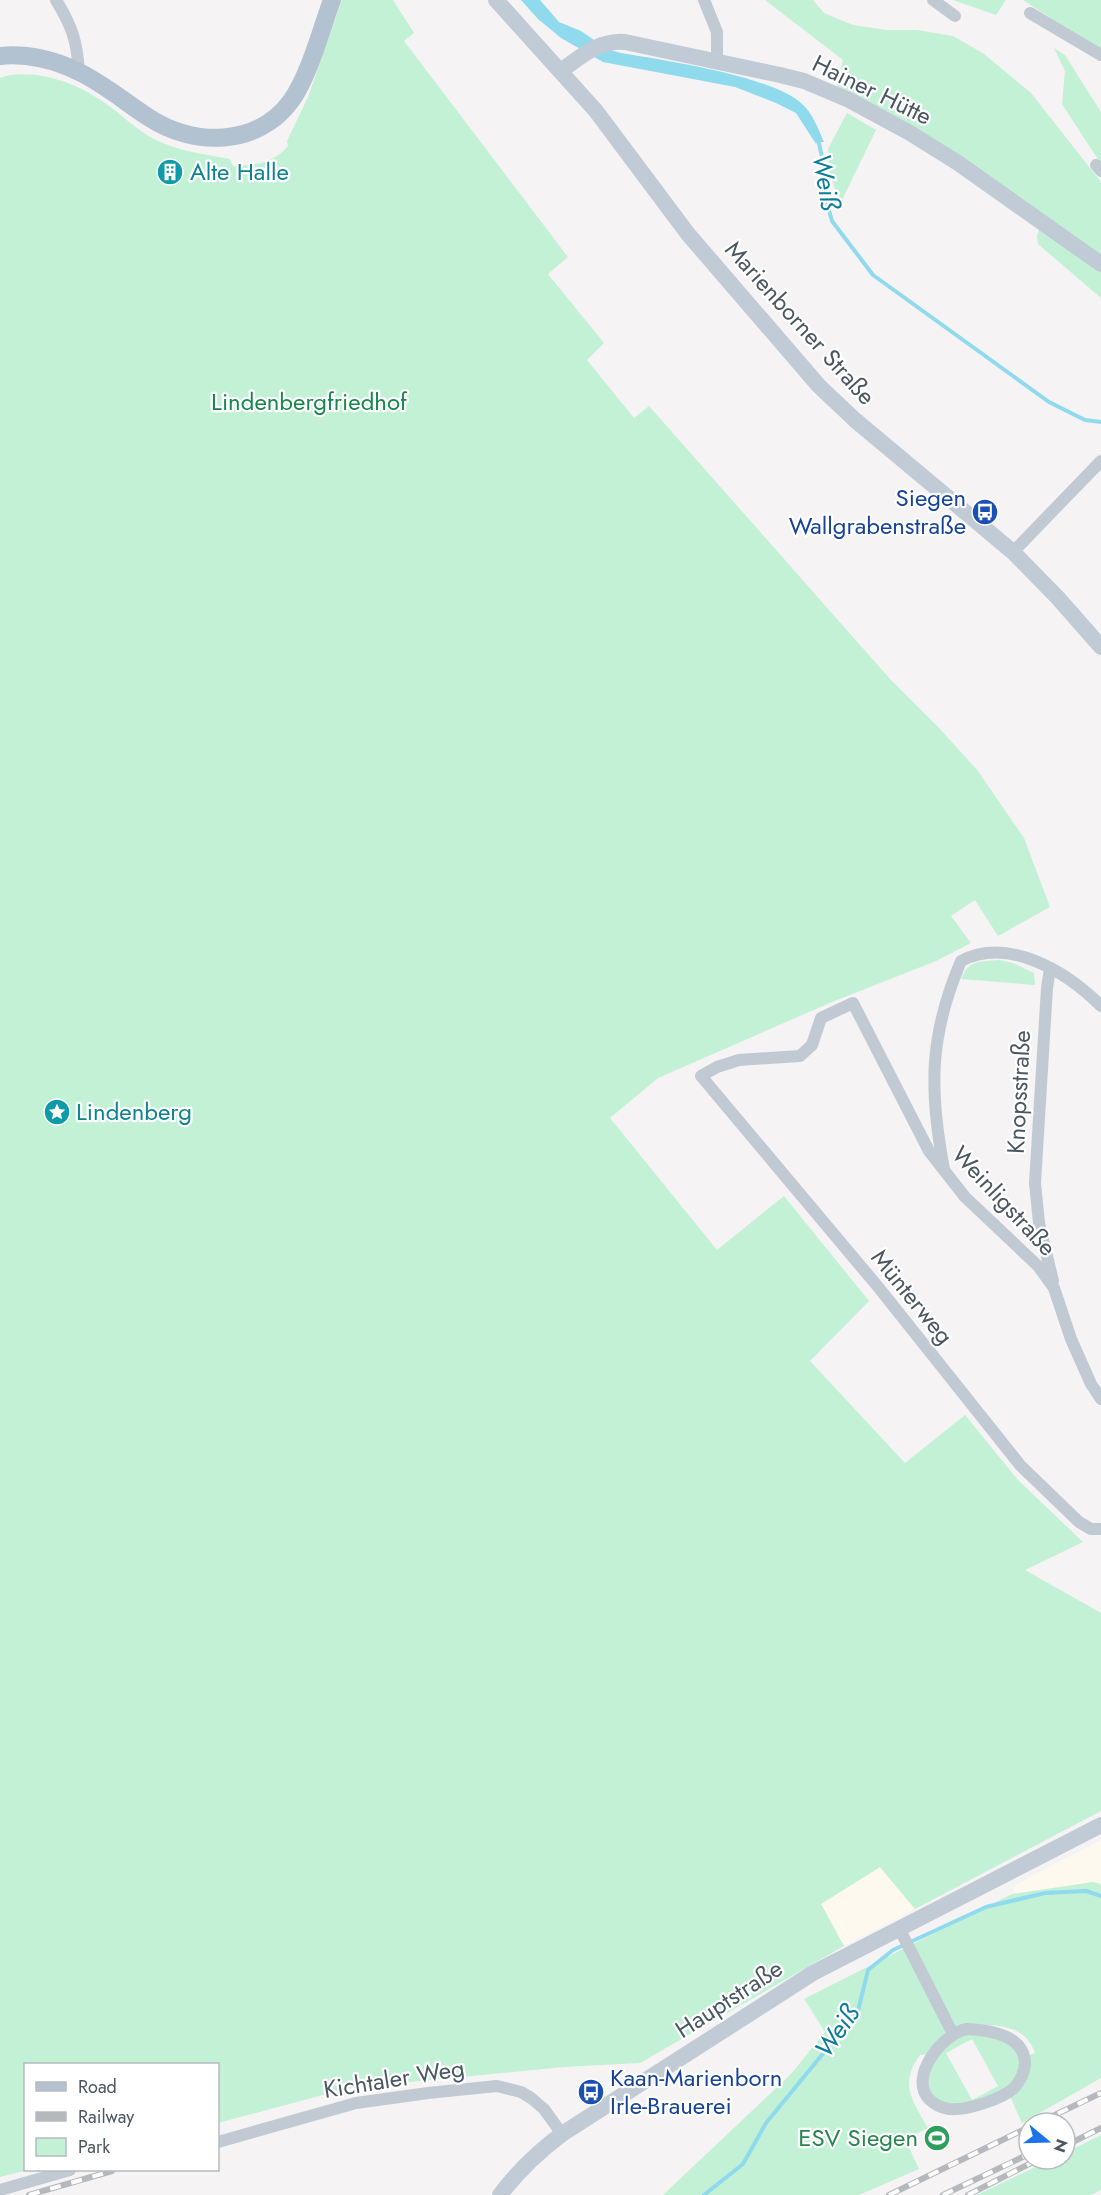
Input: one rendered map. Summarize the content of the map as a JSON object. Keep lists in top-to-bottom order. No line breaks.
{"streets":{"main road":["Hainer Hütte","Marienborner Straße","Hauptstraße"],"street":["Knopsstraße","Weinligstraße","Münterweg","Kichtaler Weg"]},"crossings":[["Hainer Hütte","Marienborner Straße"],["Knopsstraße","Weinligstraße"],["Weinligstraße","Münterweg"],["Hauptstraße","Kichtaler Weg"]],"water":["Weiß"],"parks":["Lindenbergfriedhof"],"places":{"building":["Alte Halle"],"bus stop":["Siegen Wallgrabenstraße","Kaan-Marienborn Irle-Brauerei"],"place":["Lindenberg"],"sports":["ESV Siegen"]},"legend":["Road","Railway","Park"],"north":"right"}
